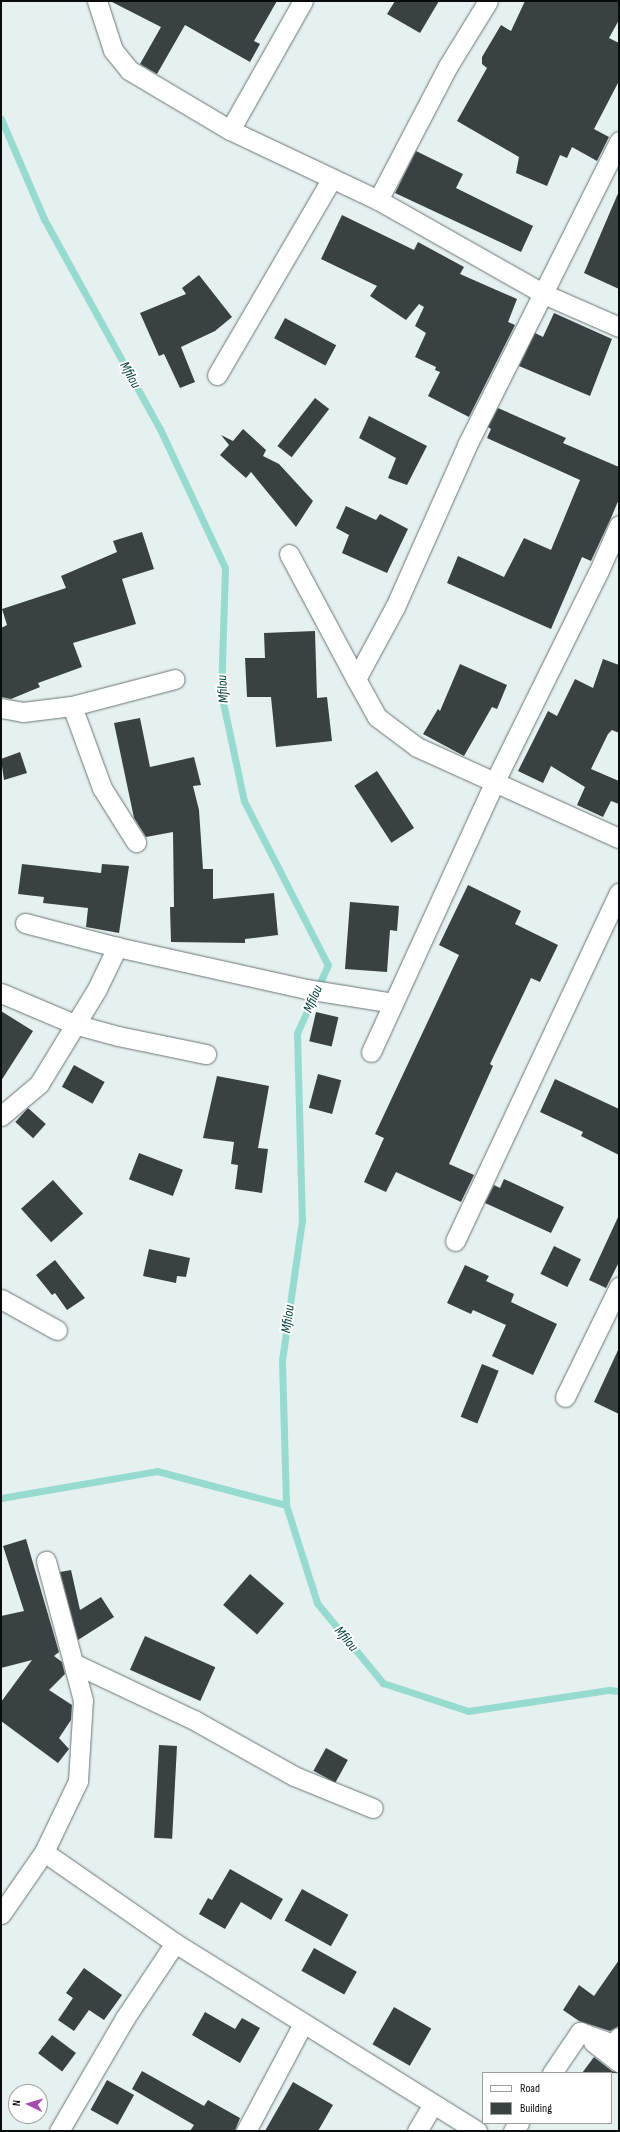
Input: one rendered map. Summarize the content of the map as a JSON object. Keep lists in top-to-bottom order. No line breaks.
{"water":["Mfilou"],"legend":["Road","Building"],"north":"left"}
